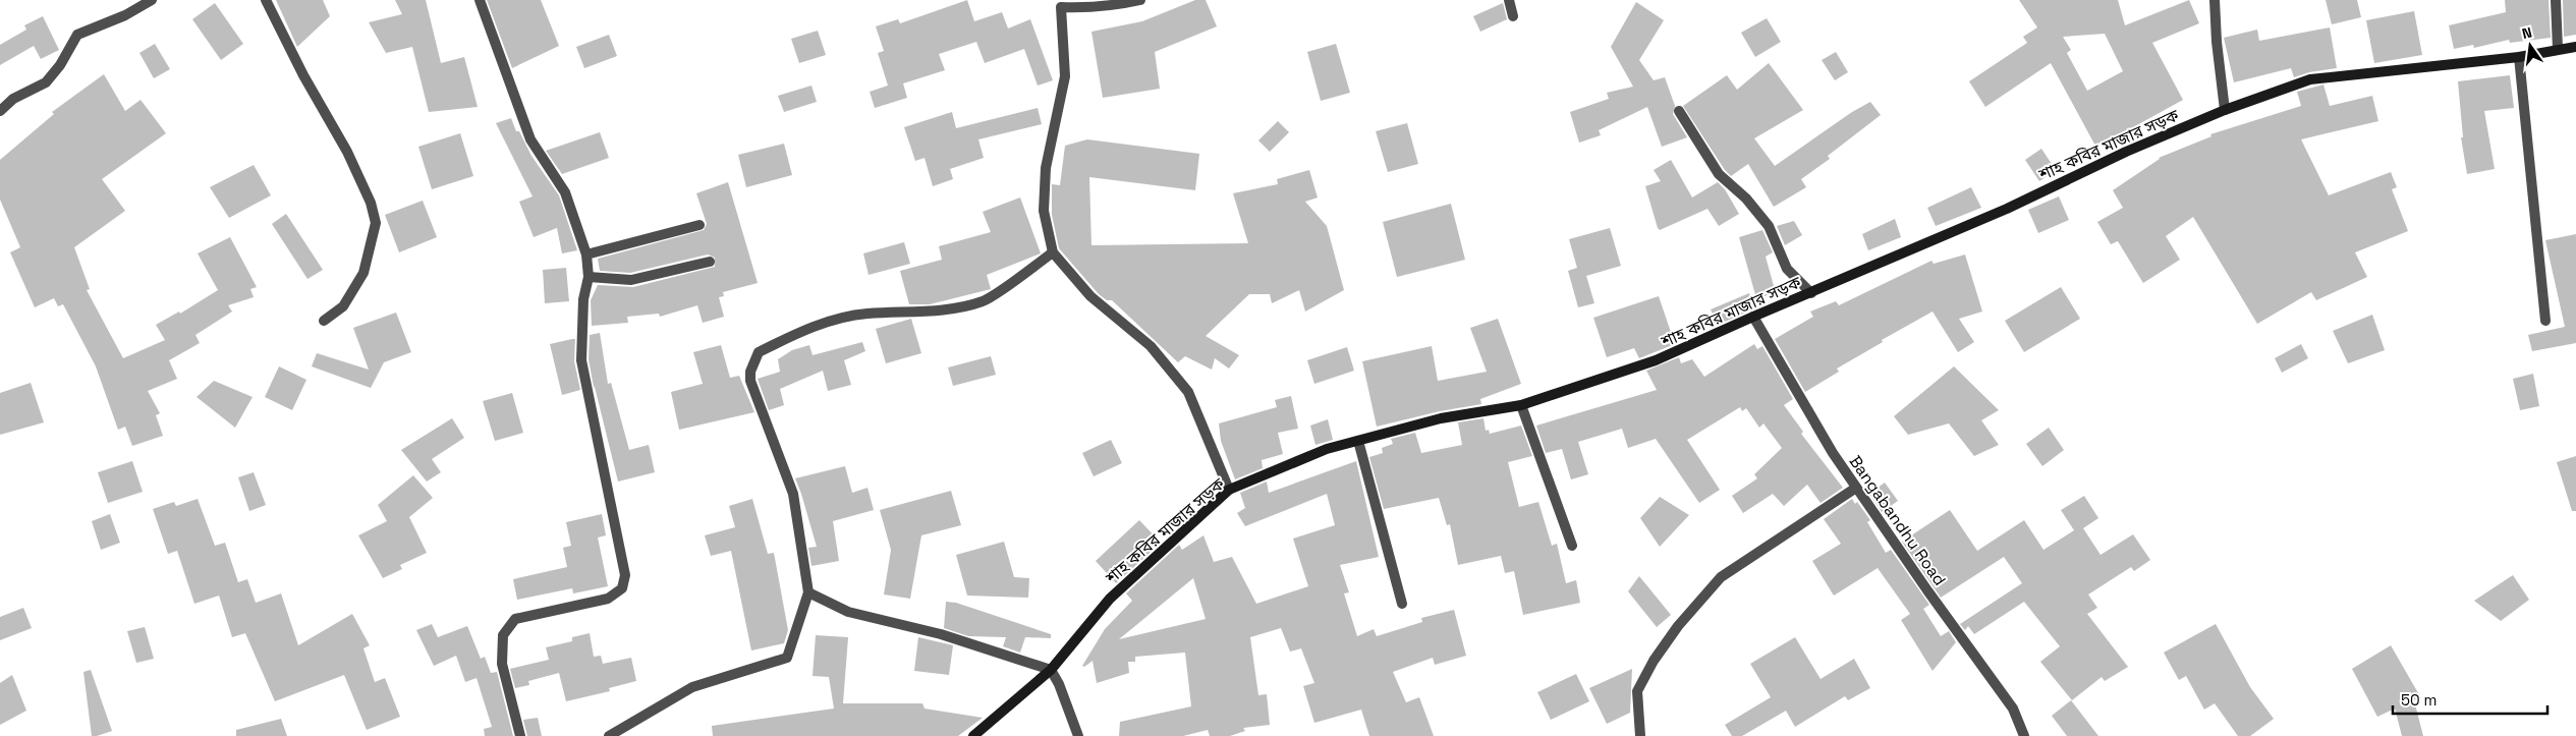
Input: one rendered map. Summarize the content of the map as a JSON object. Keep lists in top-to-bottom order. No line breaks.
{"streets":{"street":["শাহ কবির মাজার সড়ক","Bangabandhu Road"]},"crossings":[["শাহ কবির মাজার সড়ক","Bangabandhu Road"]],"scale_bar":"50 m","north":"top"}
